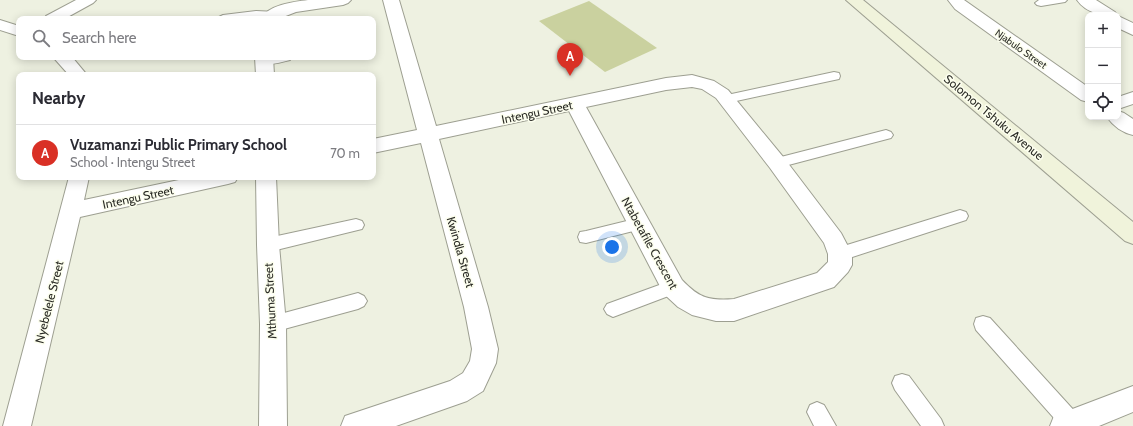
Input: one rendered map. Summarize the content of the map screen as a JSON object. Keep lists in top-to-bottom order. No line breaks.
{"streets":{"street":["Njabulo Street","Intengu Street","Solomon Tshuku Avenue","Ntabetafile Crescent","Kwindla Street","Mthuma Street","Nyebelele Street"]},"crossings":[["Intengu Street","Ntabetafile Crescent"],["Intengu Street","Kwindla Street"],["Intengu Street","Nyebelele Street"]],"page":{"map_buttons":["+","−"],"search":"Search here","pins":"A","heading":"Nearby","list":[{"mark":"A","name":"Vuzamanzi Public Primary School","note":"School · Intengu Street","value":"70 m"}]}}
